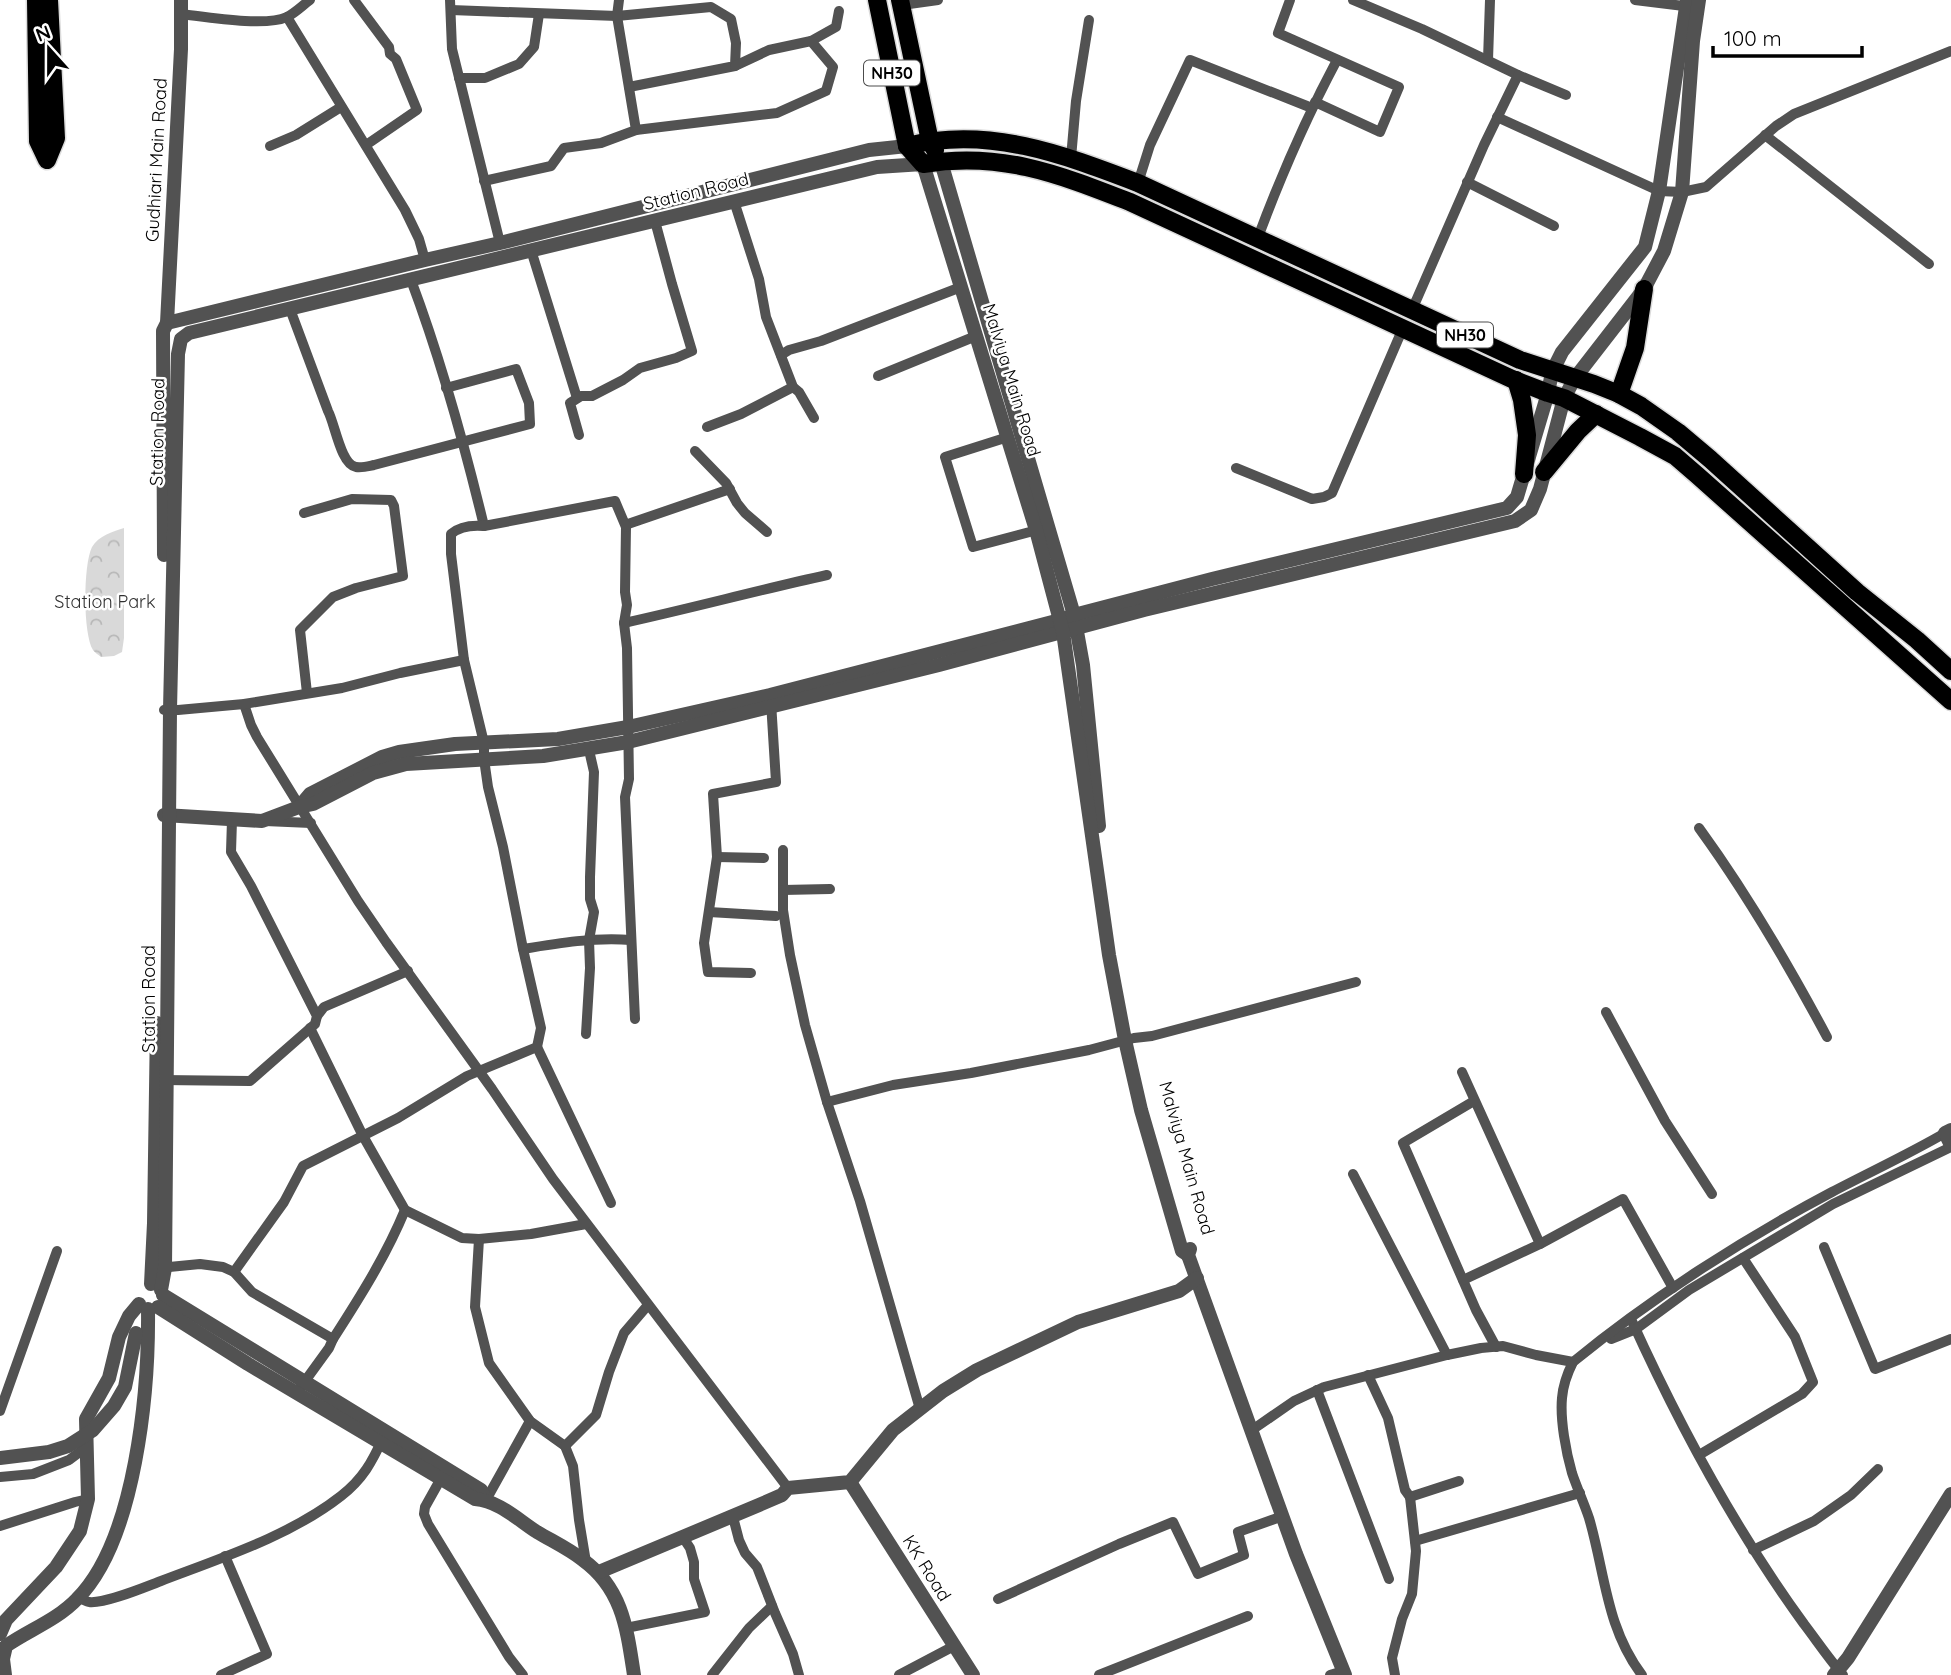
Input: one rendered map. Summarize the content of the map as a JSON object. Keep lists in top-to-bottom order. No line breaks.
{"streets":{"main road":["NH30","Malviya Main Road"],"street":["Gudhiari Main Road","Station Road","KK Road"]},"crossings":[["NH30","Station Road"],["NH30","Malviya Main Road"],["Gudhiari Main Road","Station Road"],["Station Road","Malviya Main Road"]],"parks":["Station Park"],"scale_bar":"100 m","north":"top"}
